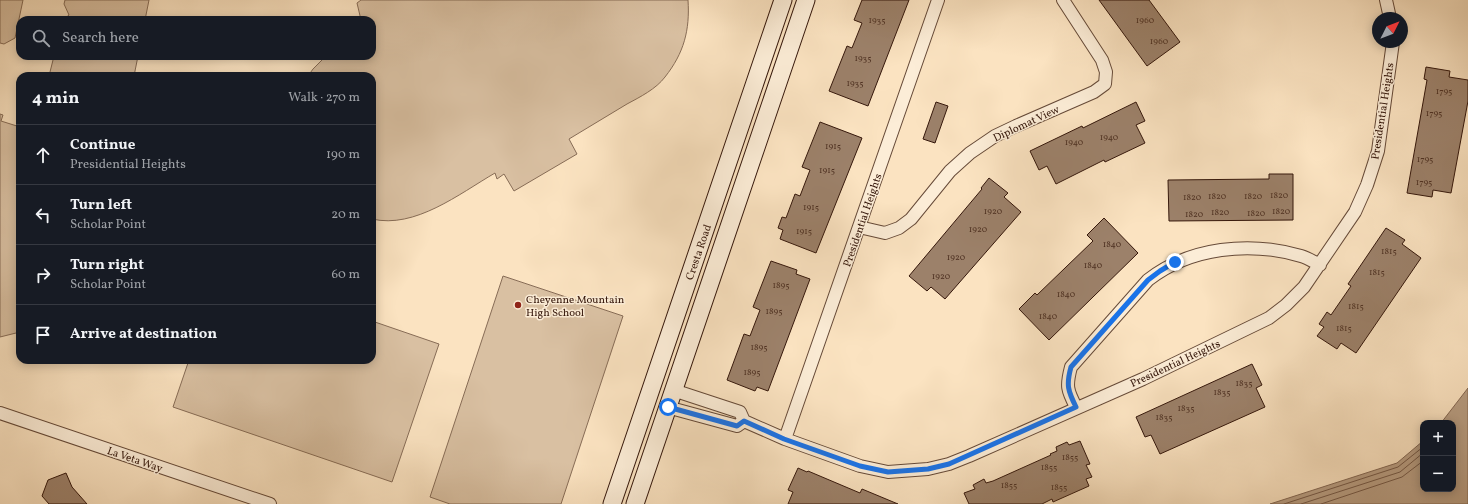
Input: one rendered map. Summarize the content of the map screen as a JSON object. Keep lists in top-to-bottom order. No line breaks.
{"streets":{"main road":["Cresta Road"],"street":["Presidential Heights","Diplomat View","La Veta Way"]},"crossings":[["Presidential Heights","Diplomat View"],["Presidential Heights","Cresta Road"]],"places":["Cheyenne Mountain High School"],"house_numbers":["1935","1960","1960","1935","1935","1795","1795","1940","1940","1915","1795","1915","1795","1820","1820","1820","1820","1915","1920","1820","1820","1820","1820","1920","1915","1840","1815","1920","1840","1815","1920","1895","1840","1815","1895","1840","1815","1895","1895","1835","1835","1835","1835","1855","1855","1855","1855"],"north":"top right","page":{"search":"Search here","heading":["4 min","Walk · 270 m"],"list":[["Continue","Presidential Heights","190 m"],["Turn left","Scholar Point","20 m"],["Turn right","Scholar Point","60 m"],"Arrive at destination"],"map_buttons":["+","−"]}}
